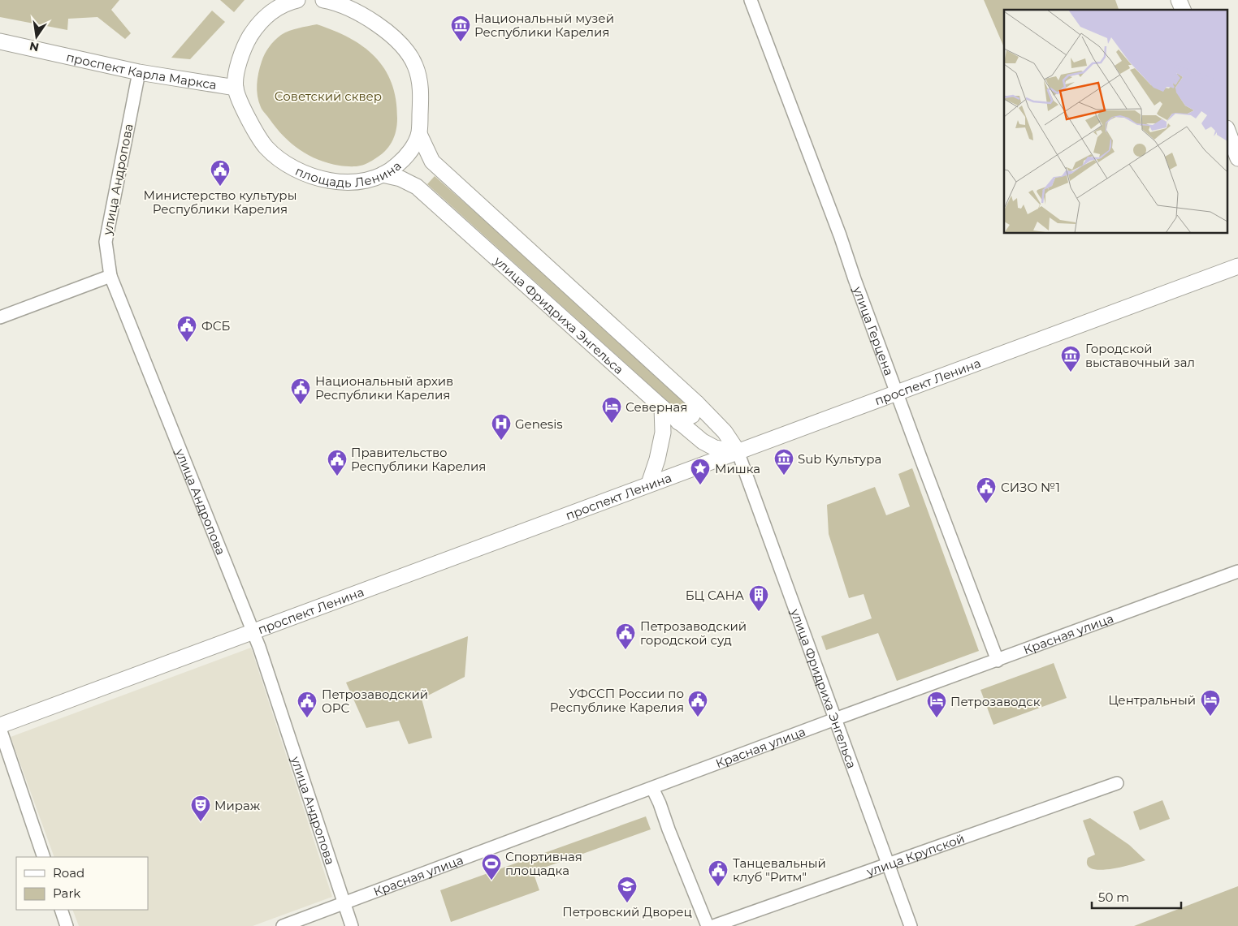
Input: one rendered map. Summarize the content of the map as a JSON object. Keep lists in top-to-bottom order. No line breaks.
{"streets":{"main road":["проспект Карла Маркса","площадь Ленина","улица Фридриха Энгельса","проспект Ленина"],"street":["улица Андропова","улица Герцена","Красная улица","улица Крупской"]},"crossings":[["проспект Карла Маркса","площадь Ленина"],["проспект Карла Маркса","улица Андропова"],["площадь Ленина","улица Фридриха Энгельса"],["улица Андропова","проспект Ленина"],["улица Андропова","Красная улица"],["улица Фридриха Энгельса","проспект Ленина"],["улица Фридриха Энгельса","Красная улица"],["улица Фридриха Энгельса","улица Крупской"],["улица Герцена","проспект Ленина"],["улица Герцена","Красная улица"]],"parks":["Советский сквер"],"places":{"museum":["Национальный музей Республики Карелия","Городской выставочный зал","Sub Культура"],"public building":["Министерство культуры Республики Карелия","ФСБ","Национальный архив Республики Карелия","Правительство Республики Карелия","СИЗО №1","Петрозаводский городской суд","УФССП России по Республике Карелия","Петрозаводский ОРС","Танцевальный клуб \"Ритм\""],"hotel":["Северная","Центральный","Петрозаводск"],"hospital":["Genesis"],"place":["Мишка"],"building":["БЦ САНА"],"theatre":["Мираж"],"sports":["Спортивная площадка"],"school or university":["Петровский Дворец"]},"legend":["Road","Park"],"scale_bar":"50 m","north":"bottom"}
